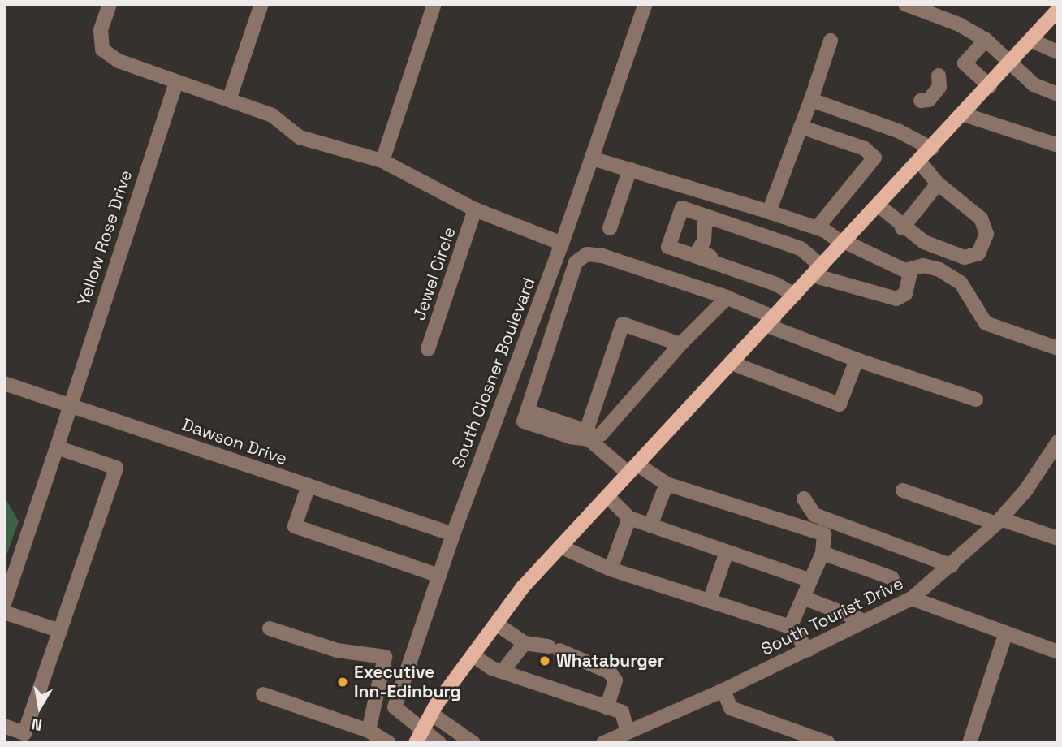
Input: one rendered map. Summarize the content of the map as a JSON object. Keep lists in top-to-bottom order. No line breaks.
{"streets":{"street":["Yellow Rose Drive","Jewel Circle","South Closner Boulevard","Dawson Drive","South Tourist Drive"]},"crossings":[["Yellow Rose Drive","Dawson Drive"],["South Closner Boulevard","Dawson Drive"]],"places":["Whataburger","Executive Inn-Edinburg"],"north":"bottom"}
